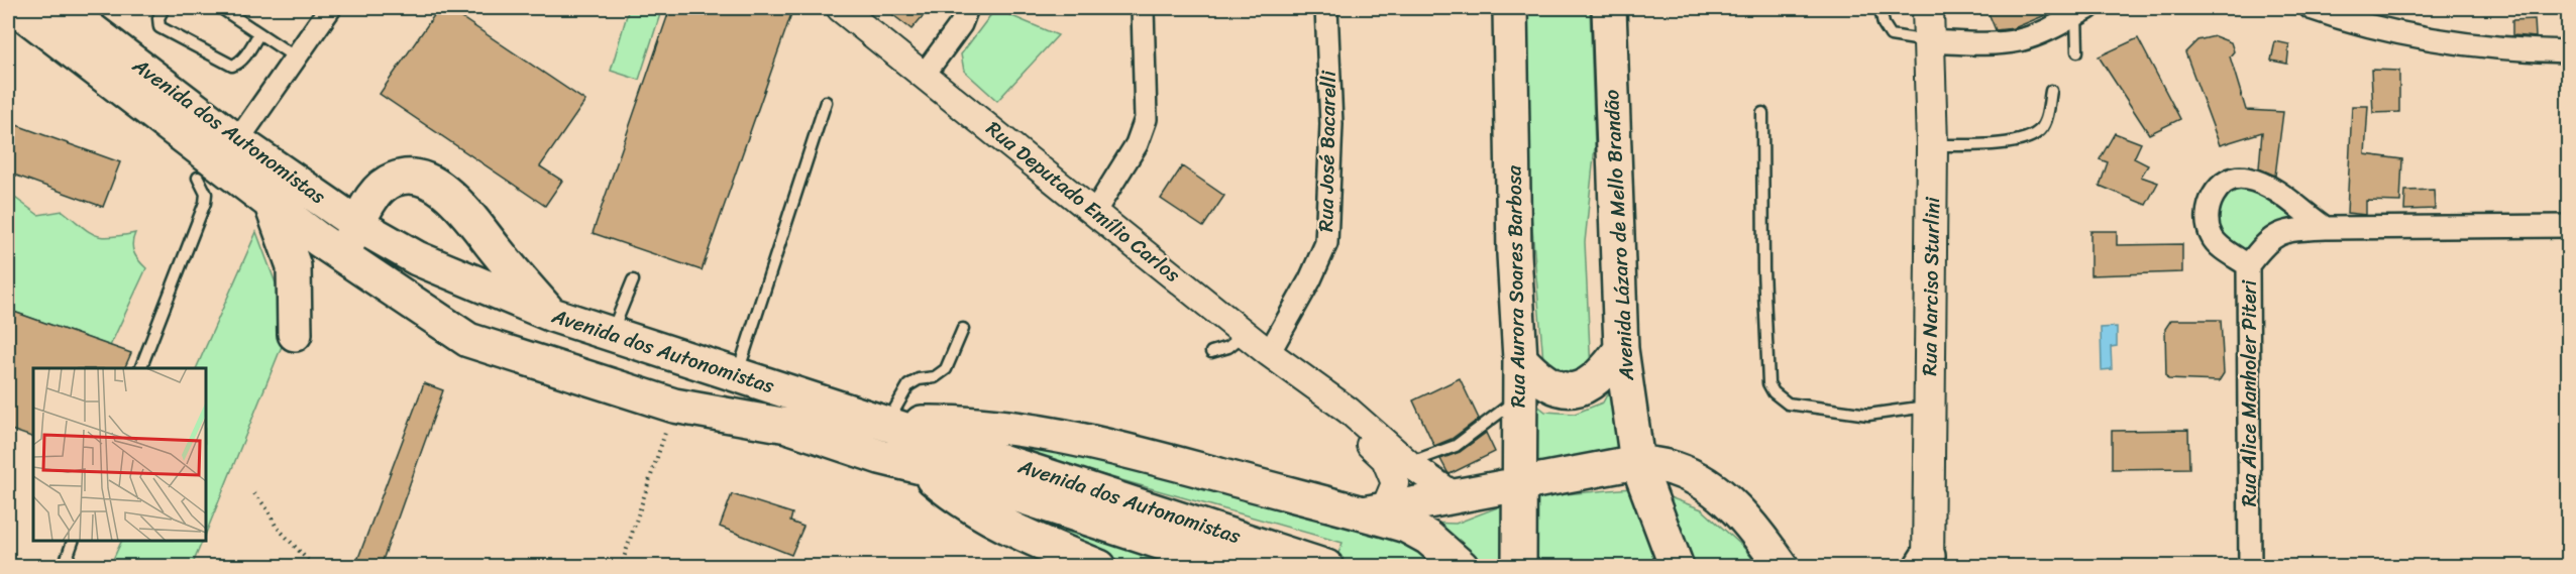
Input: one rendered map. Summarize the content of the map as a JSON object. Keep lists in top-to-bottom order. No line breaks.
{"streets":{"main road":["Avenida dos Autonomistas","Avenida Lázaro de Mello Brandão","Rua Aurora Soares Barbosa","Rua Narciso Sturlini"],"street":["Rua José Bacarelli","Rua Deputado Emílio Carlos","Rua Alice Manholer Piteri"]},"crossings":[["Rua José Bacarelli","Rua Deputado Emílio Carlos"]]}
